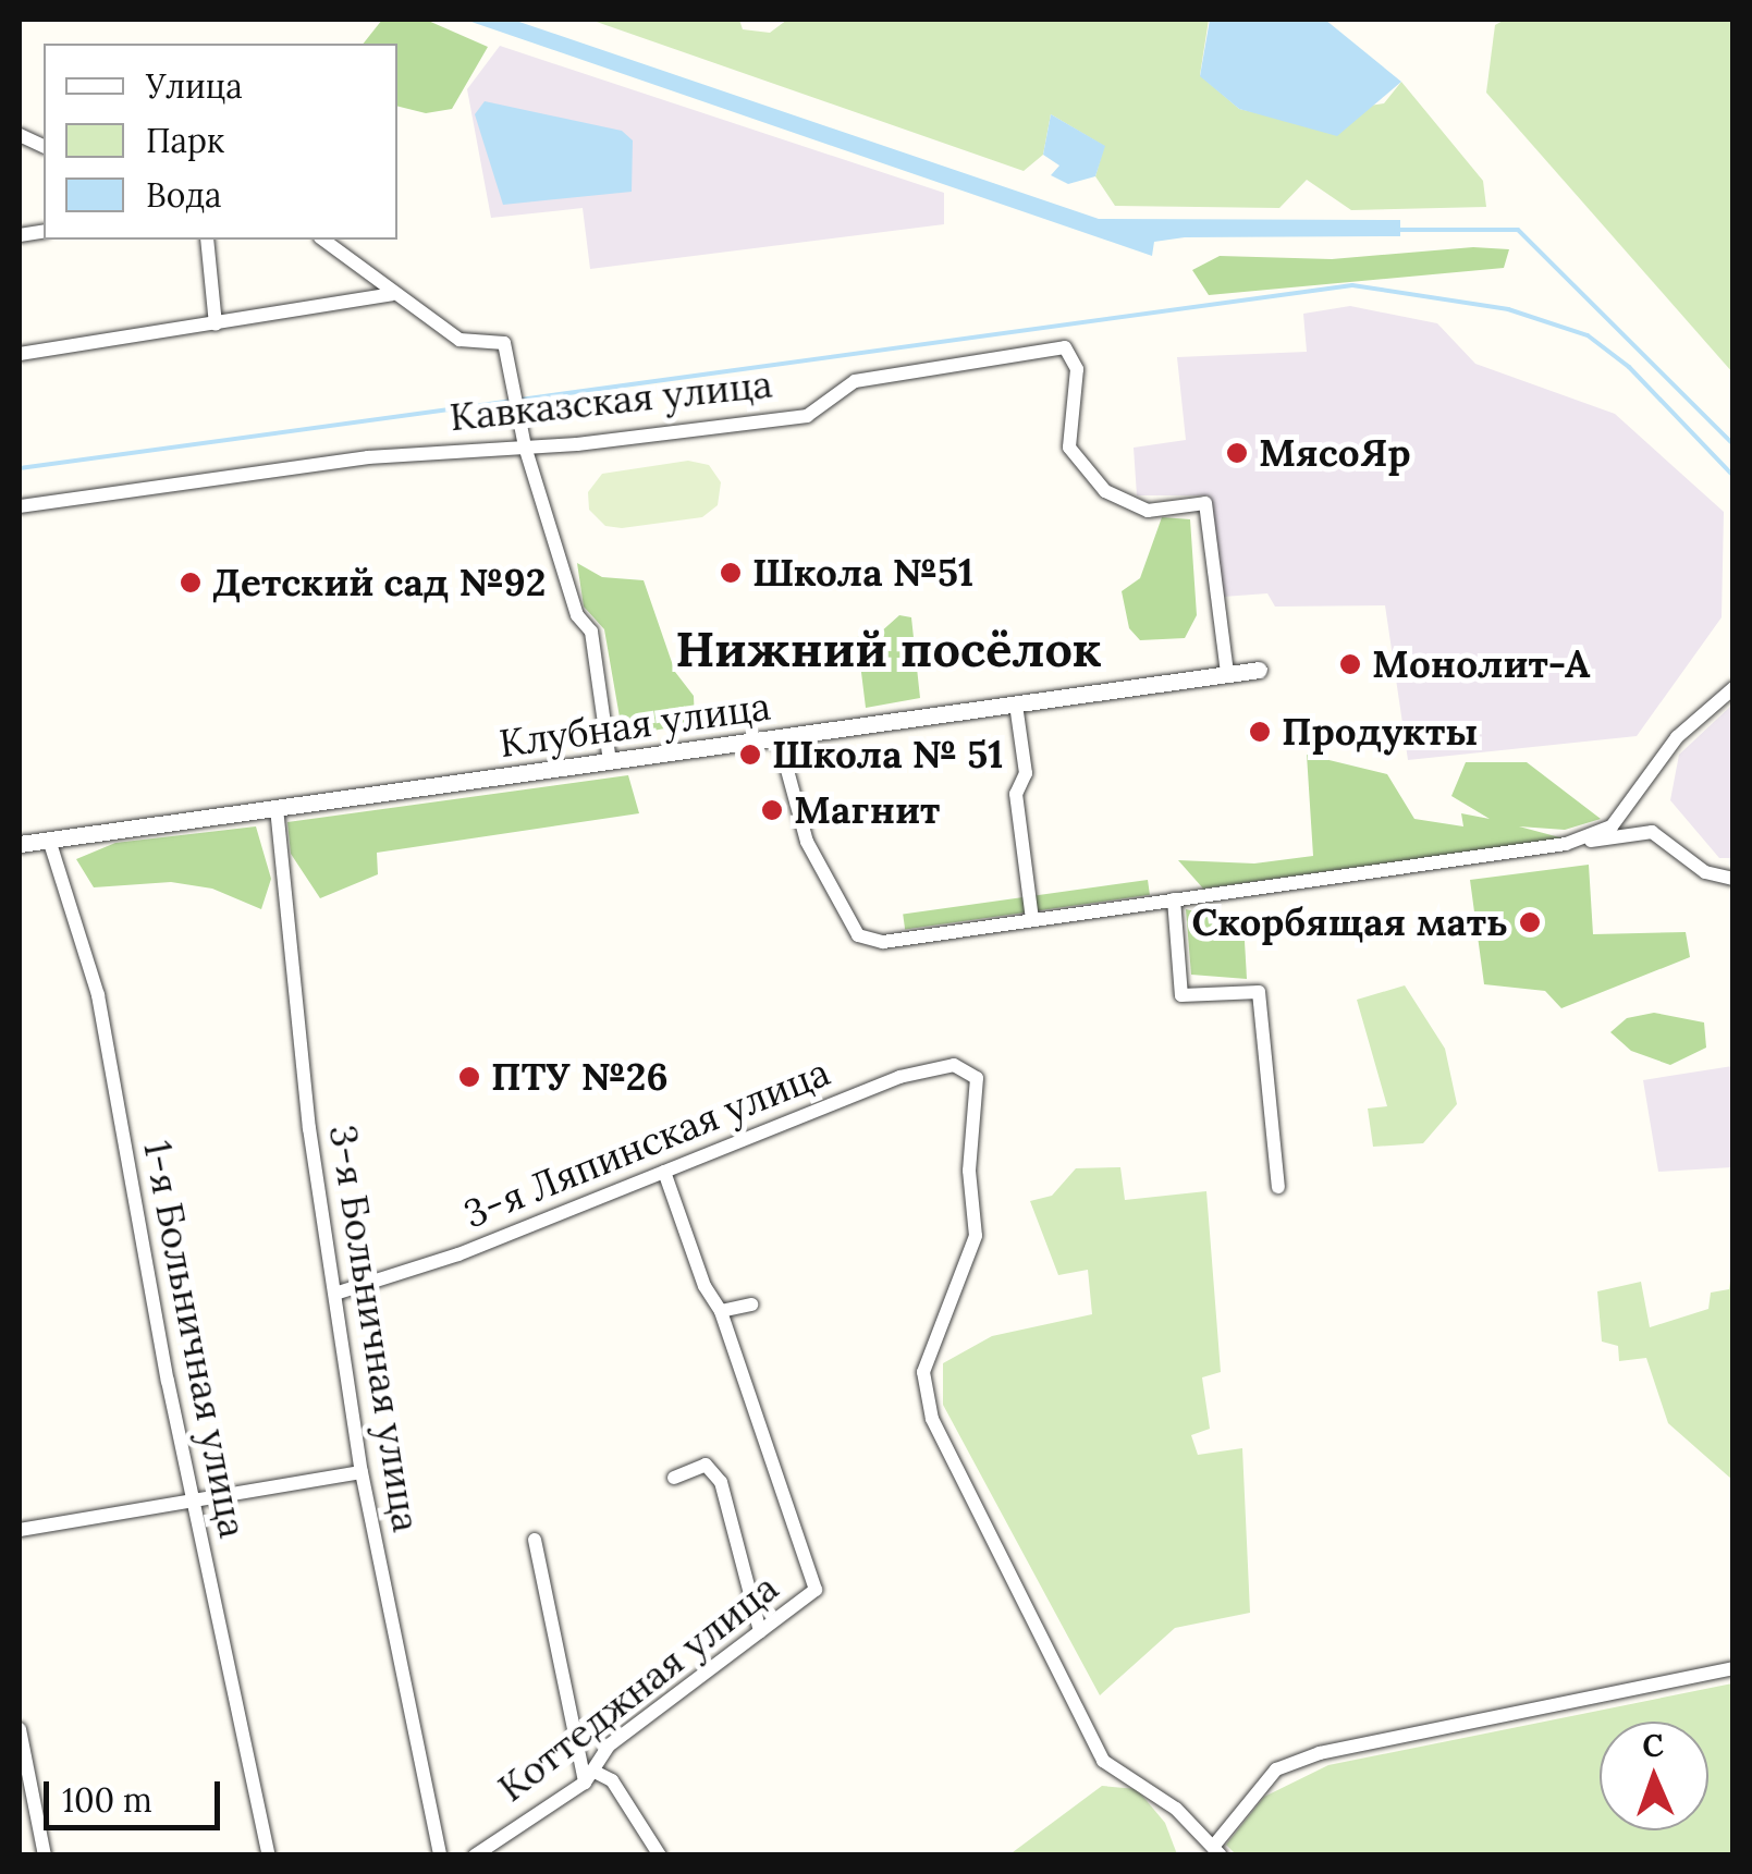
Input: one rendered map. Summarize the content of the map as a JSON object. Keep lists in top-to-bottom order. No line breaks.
{"streets":{"street":["Кавказская улица","Клубная улица","3-я Ляпинская улица","3-я Больничная улица","1-я Больничная улица","Коттеджная улица"]},"crossings":[["Кавказская улица","Клубная улица"],["Клубная улица","3-я Больничная улица"],["Клубная улица","1-я Больничная улица"],["3-я Ляпинская улица","3-я Больничная улица"]],"districts":["Нижний посёлок"],"places":["МясоЯр","Школа №51","Детский сад №92","Монолит-А","Продукты","Школа № 51","Магнит","Скорбящая мать","ПТУ №26"],"legend":["Улица","Парк","Вода"],"scale_bar":"100 m","north":"top"}
